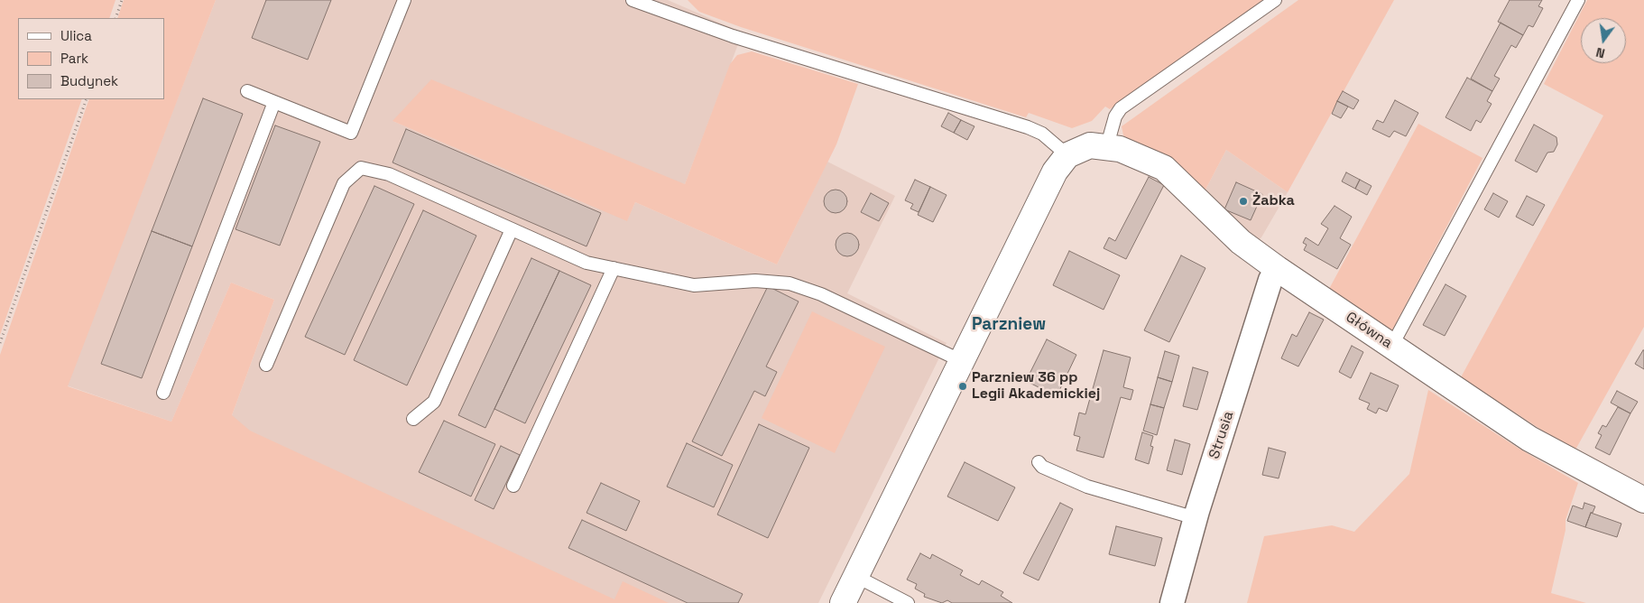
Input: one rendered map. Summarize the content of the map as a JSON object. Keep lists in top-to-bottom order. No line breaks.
{"streets":{"street":["Główna","Strusia"]},"crossings":[["Główna","Strusia"]],"districts":["Parzniew"],"places":["Żabka","Parzniew 36 pp Legii Akademickiej"],"legend":["Ulica","Park","Budynek"],"north":"bottom"}
